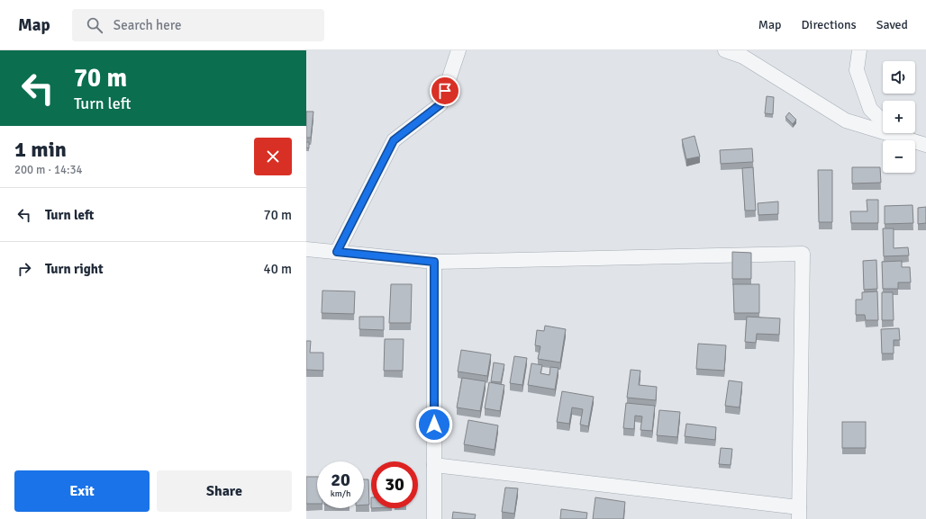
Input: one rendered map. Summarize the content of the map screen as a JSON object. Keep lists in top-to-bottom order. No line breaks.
{"page":{"header":"Map","search":"Search here","nav":["Map","Directions","Saved"],"turn":["70 m","Turn left"],"map_buttons":["+","−"],"heading":["1 min","200 m · 14:34"],"list":[{"name":"Turn left","value":"70 m"},{"name":"Turn right","value":"40 m"}],"speed":"20 km/h","limit":"30","buttons":["Exit","Share"]}}
